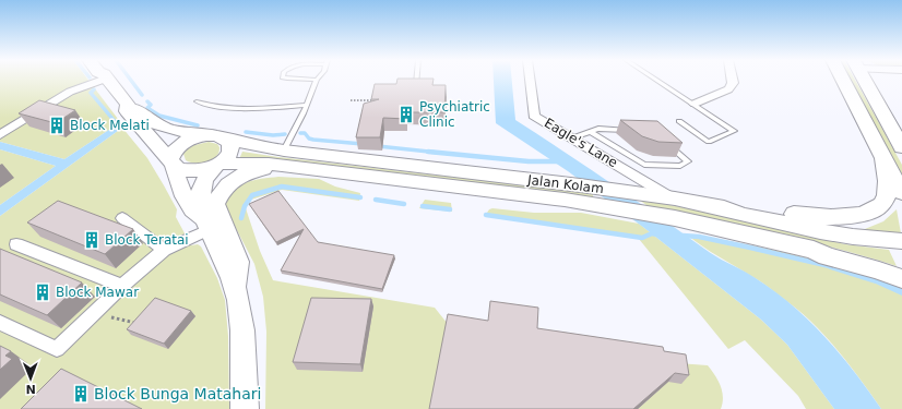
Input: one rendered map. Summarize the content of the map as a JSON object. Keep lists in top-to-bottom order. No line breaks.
{"streets":{"main road":["Jalan Kolam"],"street":["Eagle's Lane"]},"crossings":[["Eagle's Lane","Jalan Kolam"]],"places":{"building":["Psychiatric Clinic","Block Melati","Block Teratai","Block Mawar","Block Bunga Matahari"]},"north":"bottom"}
